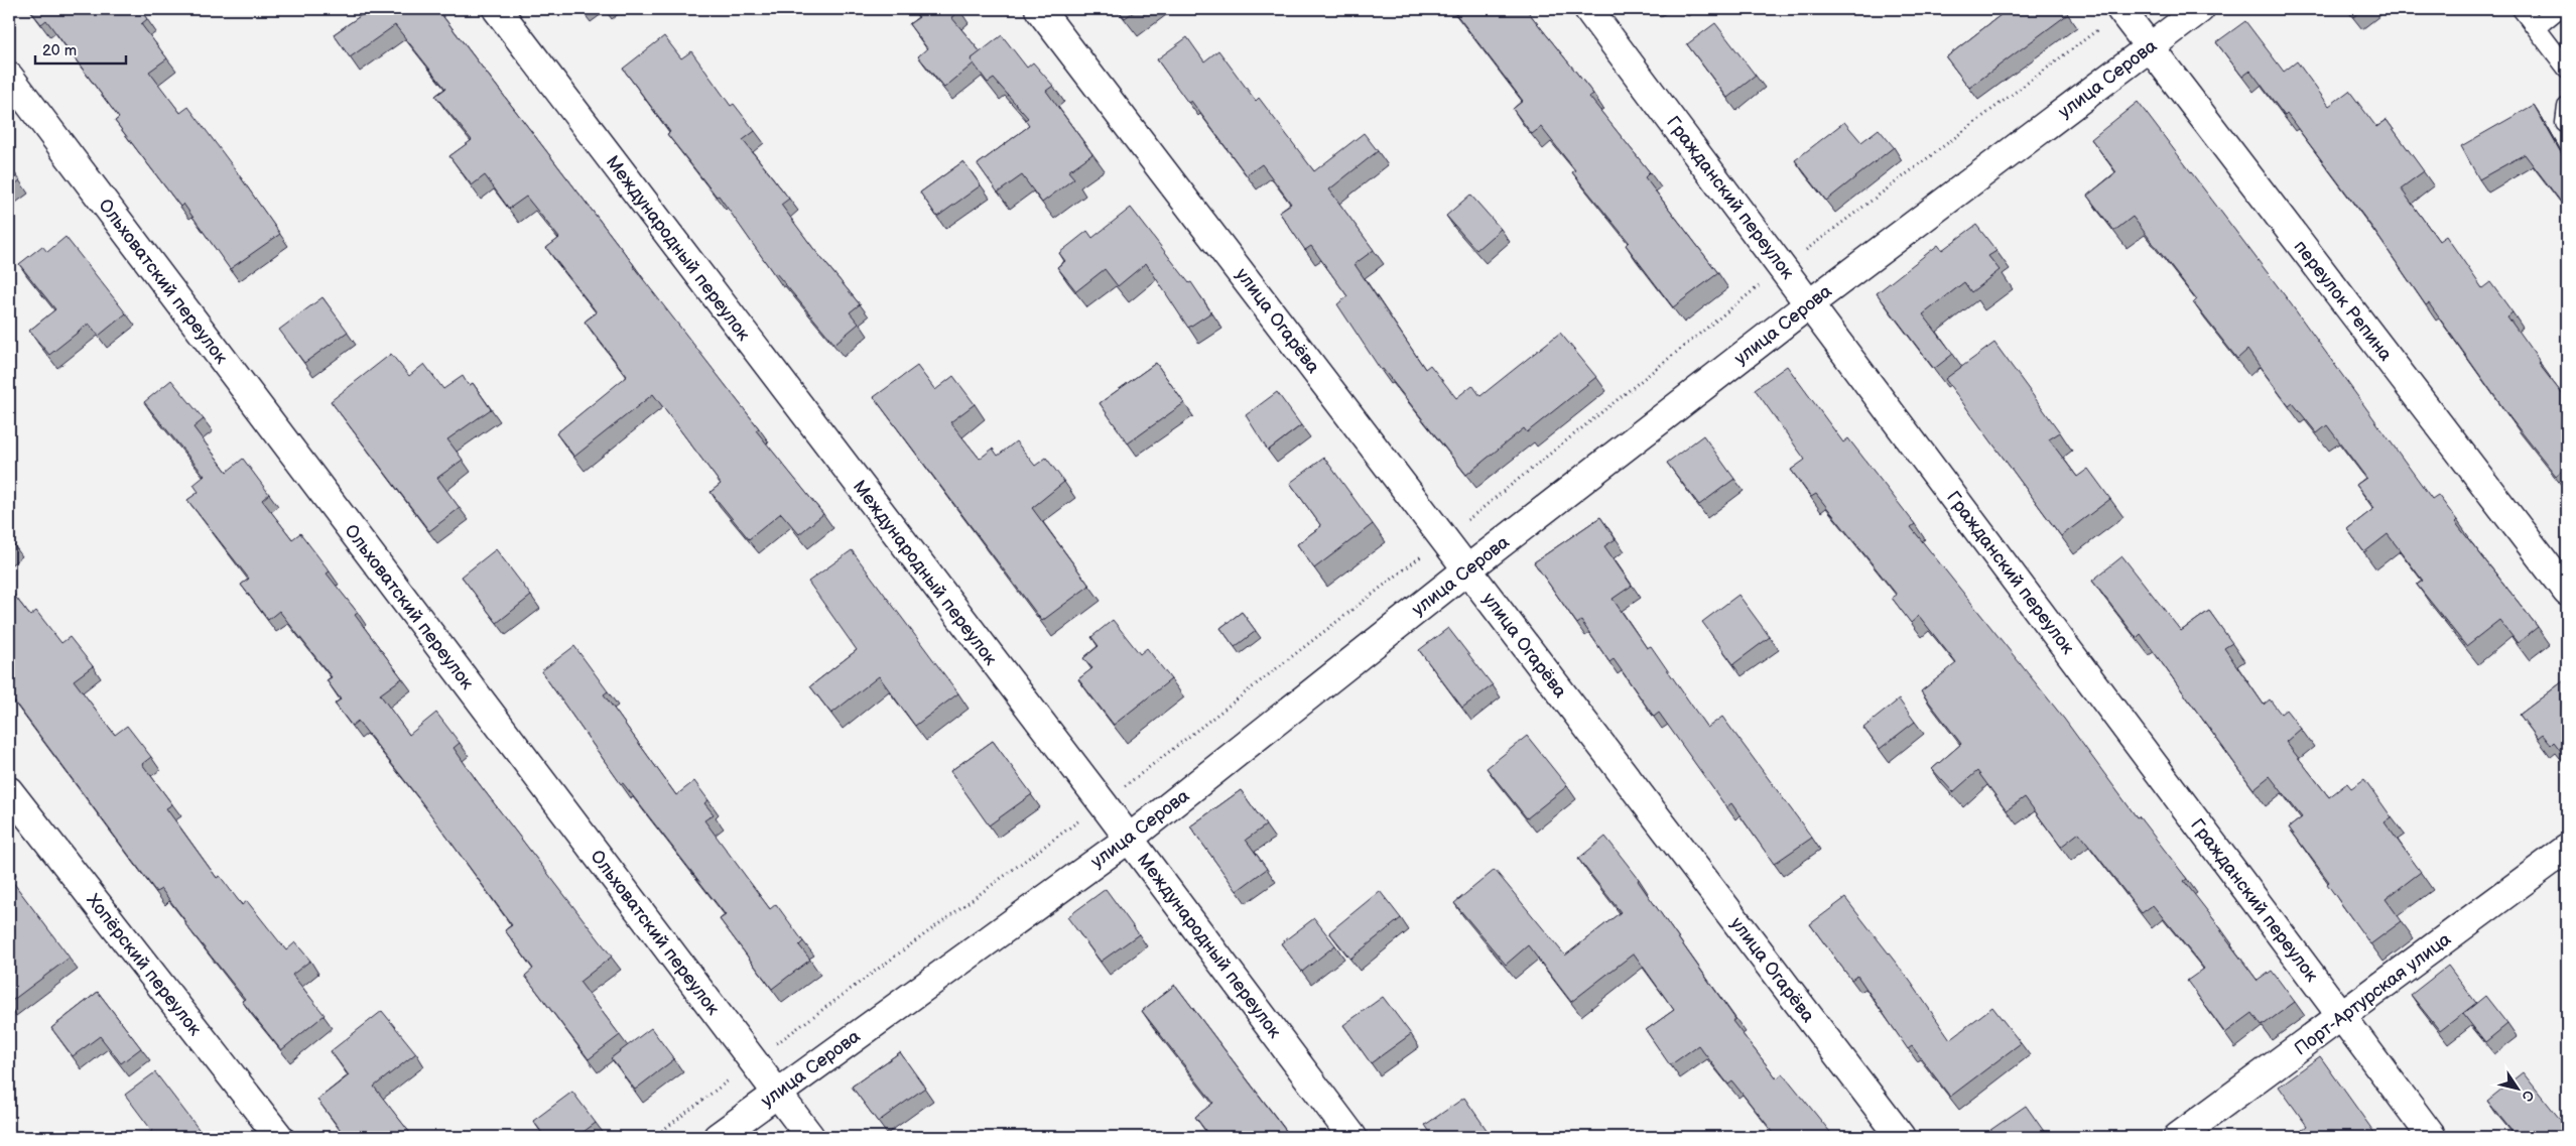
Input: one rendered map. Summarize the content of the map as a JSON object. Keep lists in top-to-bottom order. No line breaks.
{"streets":{"street":["улица Серова","Гражданский переулок","Международный переулок","Ольховатский переулок","переулок Репина","улица Огарёва","Хопёрский переулок","Порт-Артурская улица"]},"crossings":[["улица Серова","Гражданский переулок"],["улица Серова","Международный переулок"],["улица Серова","Ольховатский переулок"],["улица Серова","переулок Репина"],["улица Серова","улица Огарёва"],["Гражданский переулок","Порт-Артурская улица"]],"scale_bar":"20 m","north":"bottom right"}
